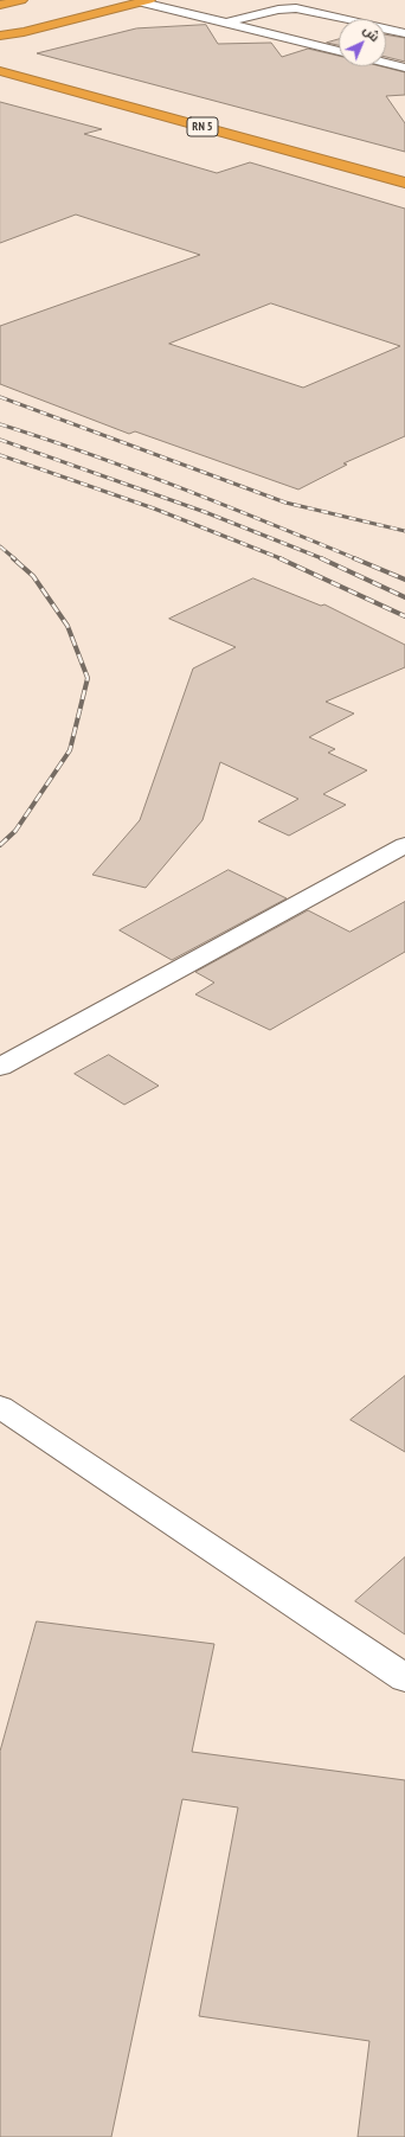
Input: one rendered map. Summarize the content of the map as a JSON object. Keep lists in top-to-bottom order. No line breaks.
{"streets":{"highway":["RN 5"]},"north":"top right"}
